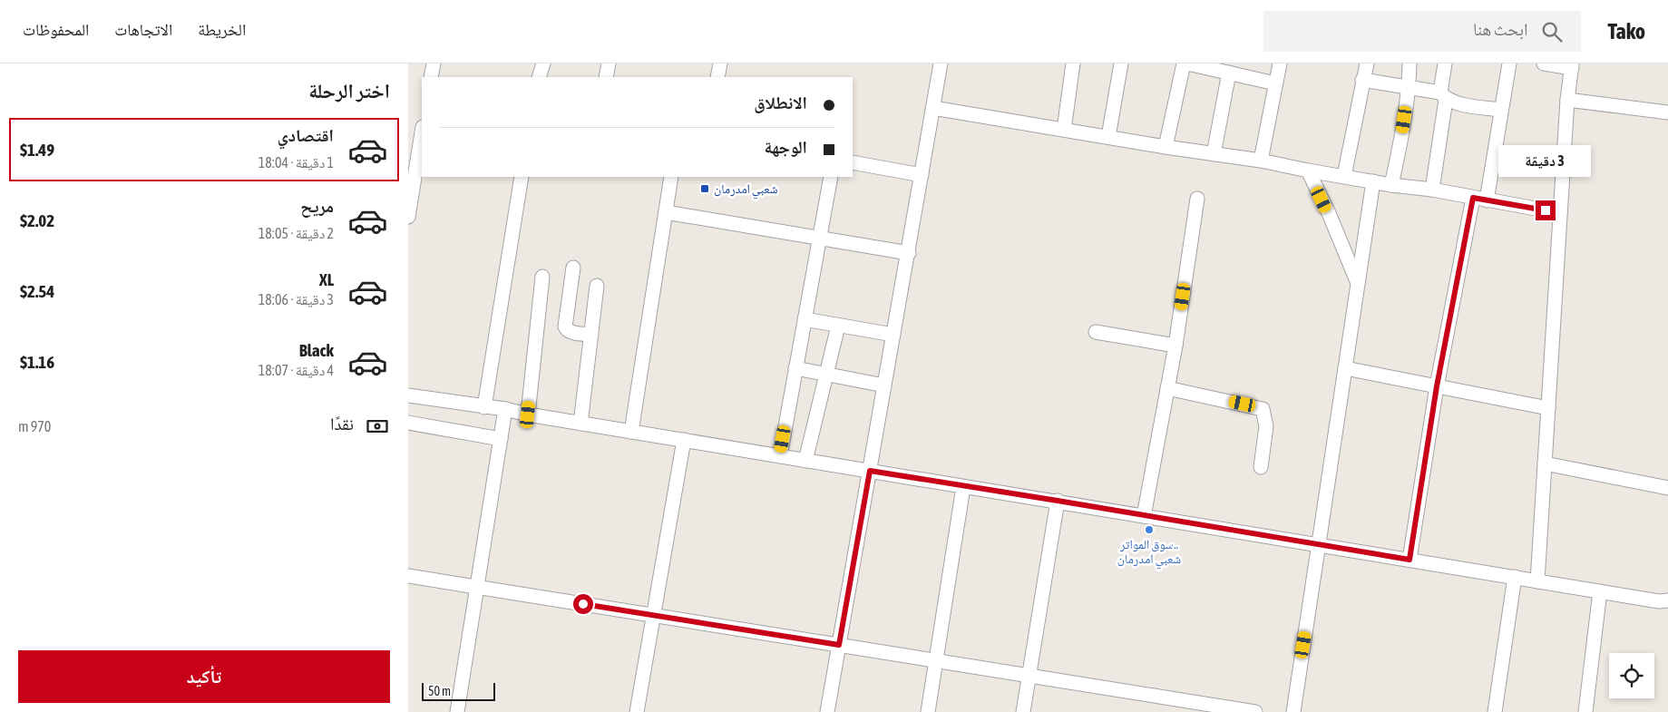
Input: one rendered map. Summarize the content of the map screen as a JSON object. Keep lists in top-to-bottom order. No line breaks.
{"places":{"transit":["شعبي امدرمان"],"other":["سوق المواتر.. شعبي امدرمان"]},"scale_bar":"50 m","page":{"header":"Tako","search":"ابحث هنا","nav":["الخريطة","الاتجاهات","المحفوظات"],"heading":"اختر الرحلة","banner":["الانطلاق","الوجهة"],"list":[{"name":"اقتصادي","note":"1 دقيقة · 18:04","value":"$1.49"},{"name":"مريح","note":"2 دقيقة · 18:05","value":"$2.02"},{"name":"XL","note":"3 دقيقة · 18:06","value":"$2.54"},{"name":"Black","note":"4 دقيقة · 18:07","value":"$1.16"}],"bubble":"3 دقيقة","pay":["نقدًا","970 m"],"buttons":"تأكيد","scale":"50 m"}}
